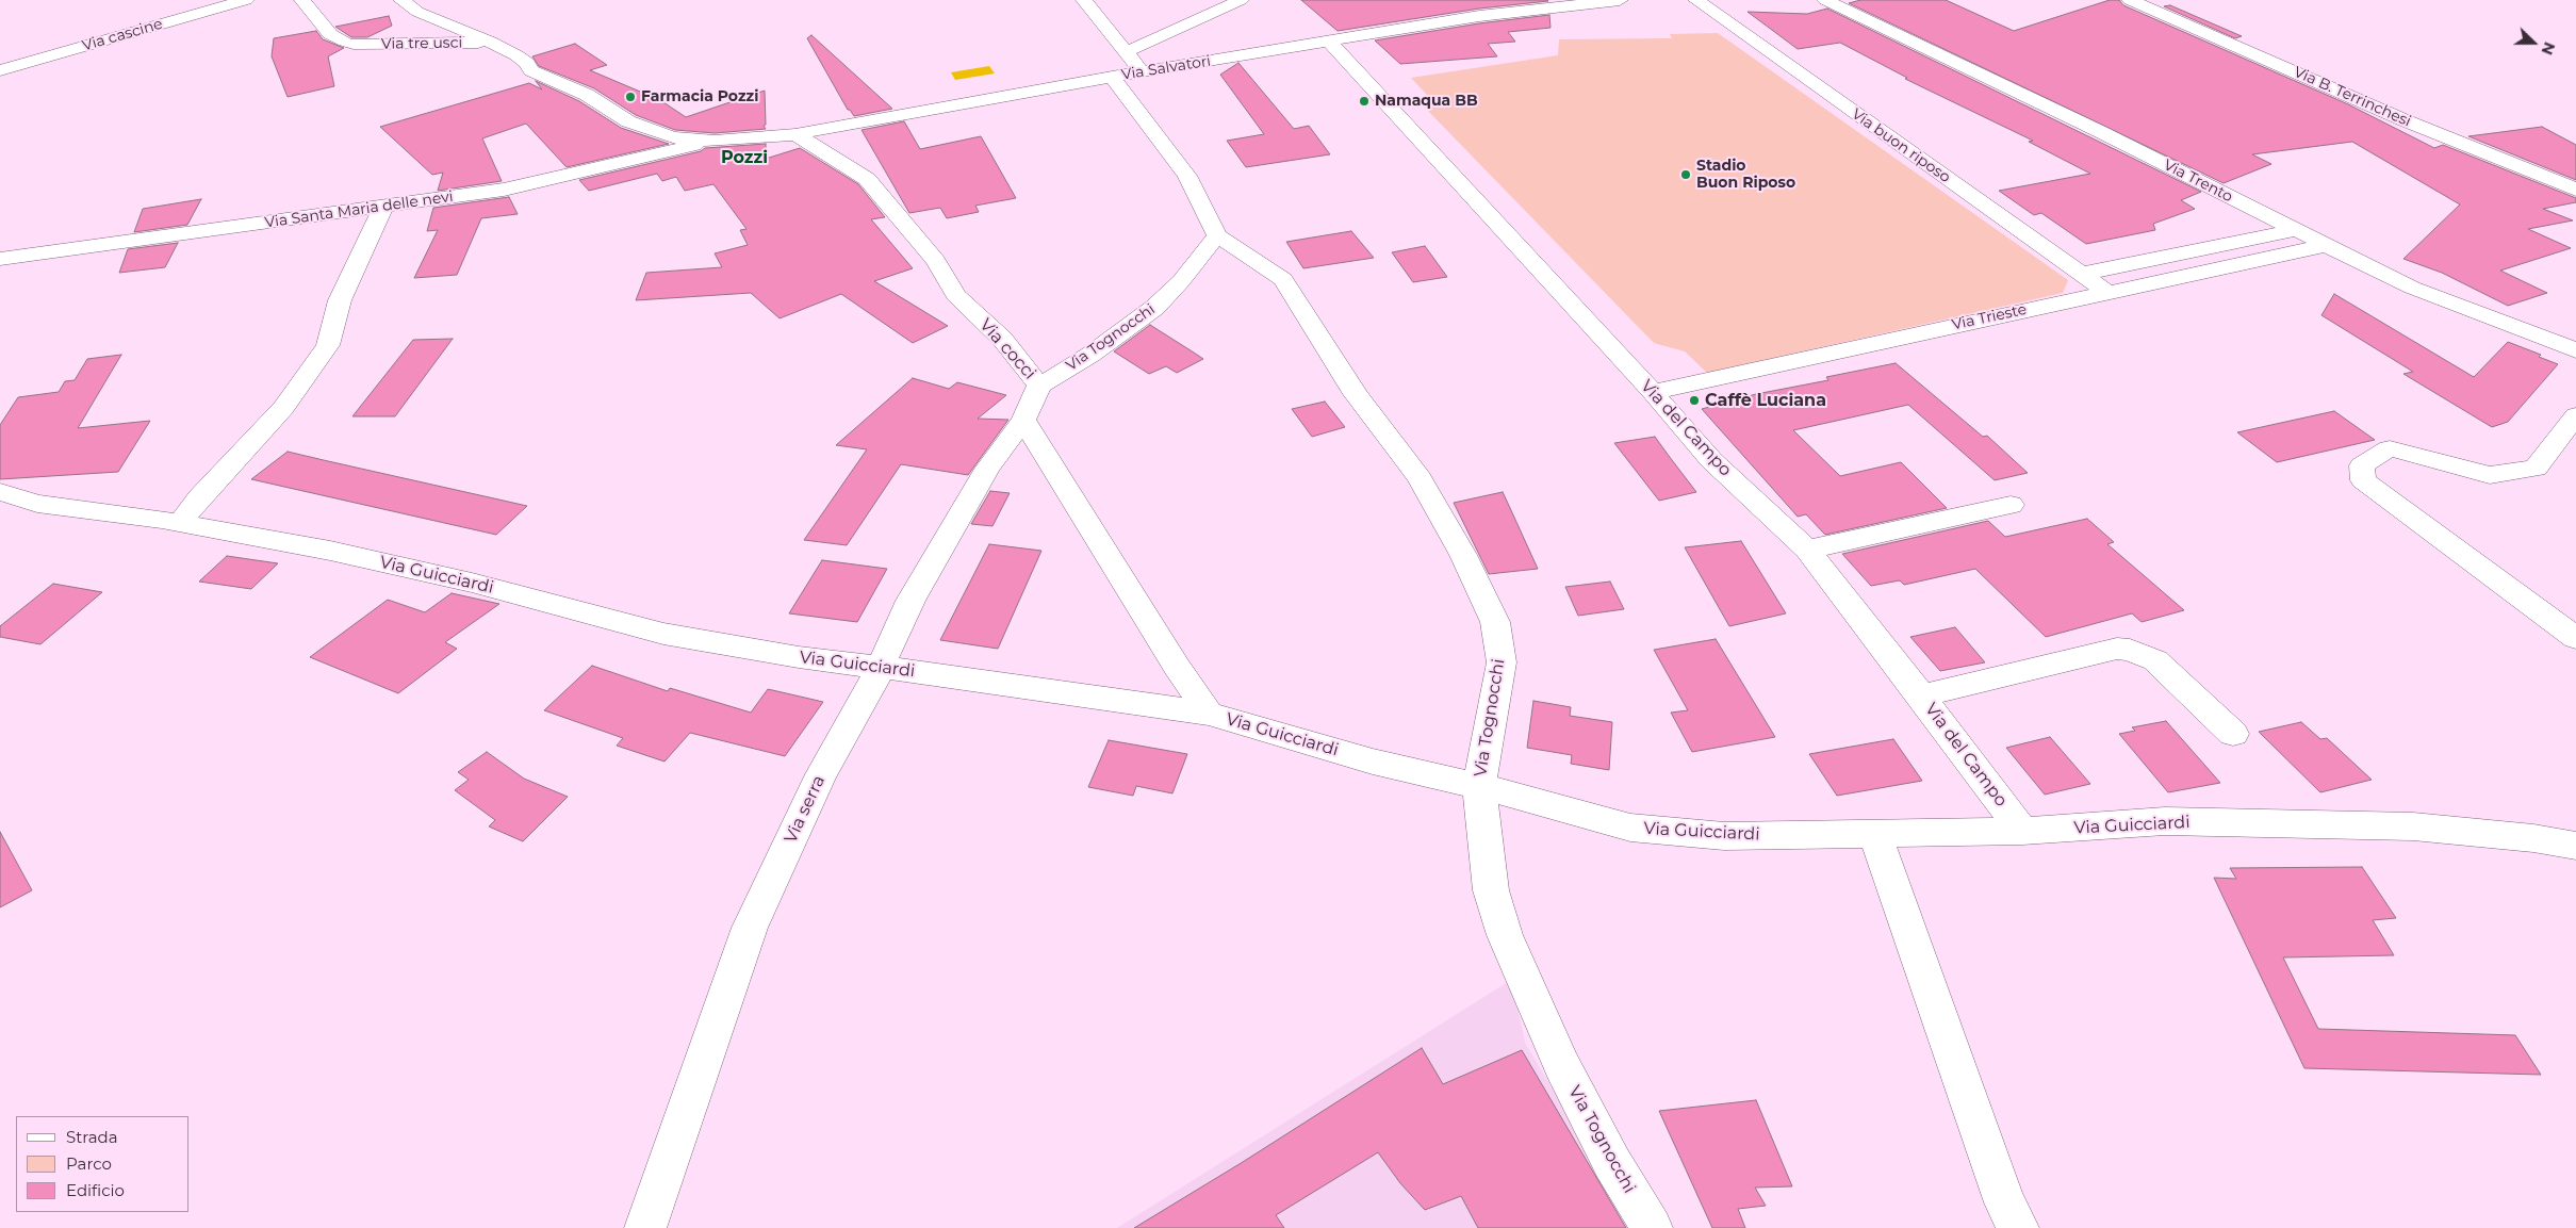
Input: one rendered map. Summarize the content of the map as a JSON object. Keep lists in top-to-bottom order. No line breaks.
{"streets":{"street":["Via cascine","Via tre usci","Via Salvatori","Via B. Terrinchesi","Via buon riposo","Via Trento","Via Santa Maria delle nevi","Via Trieste","Via Tognocchi","Via cocci","Via del Campo","Via Guicciardi","Via serra"]},"crossings":[["Via Salvatori","Via Santa Maria delle nevi"],["Via Salvatori","Via Tognocchi"],["Via Salvatori","Via cocci"],["Via Salvatori","Via del Campo"],["Via buon riposo","Via Trieste"],["Via Trento","Via Trieste"],["Via Trieste","Via del Campo"],["Via Tognocchi","Via cocci"],["Via Tognocchi","Via Guicciardi"],["Via cocci","Via serra"],["Via del Campo","Via Guicciardi"],["Via Guicciardi","Via serra"]],"districts":["Pozzi"],"places":["Farmacia Pozzi","Namaqua BB","Stadio Buon Riposo","Caffè Luciana"],"legend":["Strada","Parco","Edificio"],"north":"right"}
